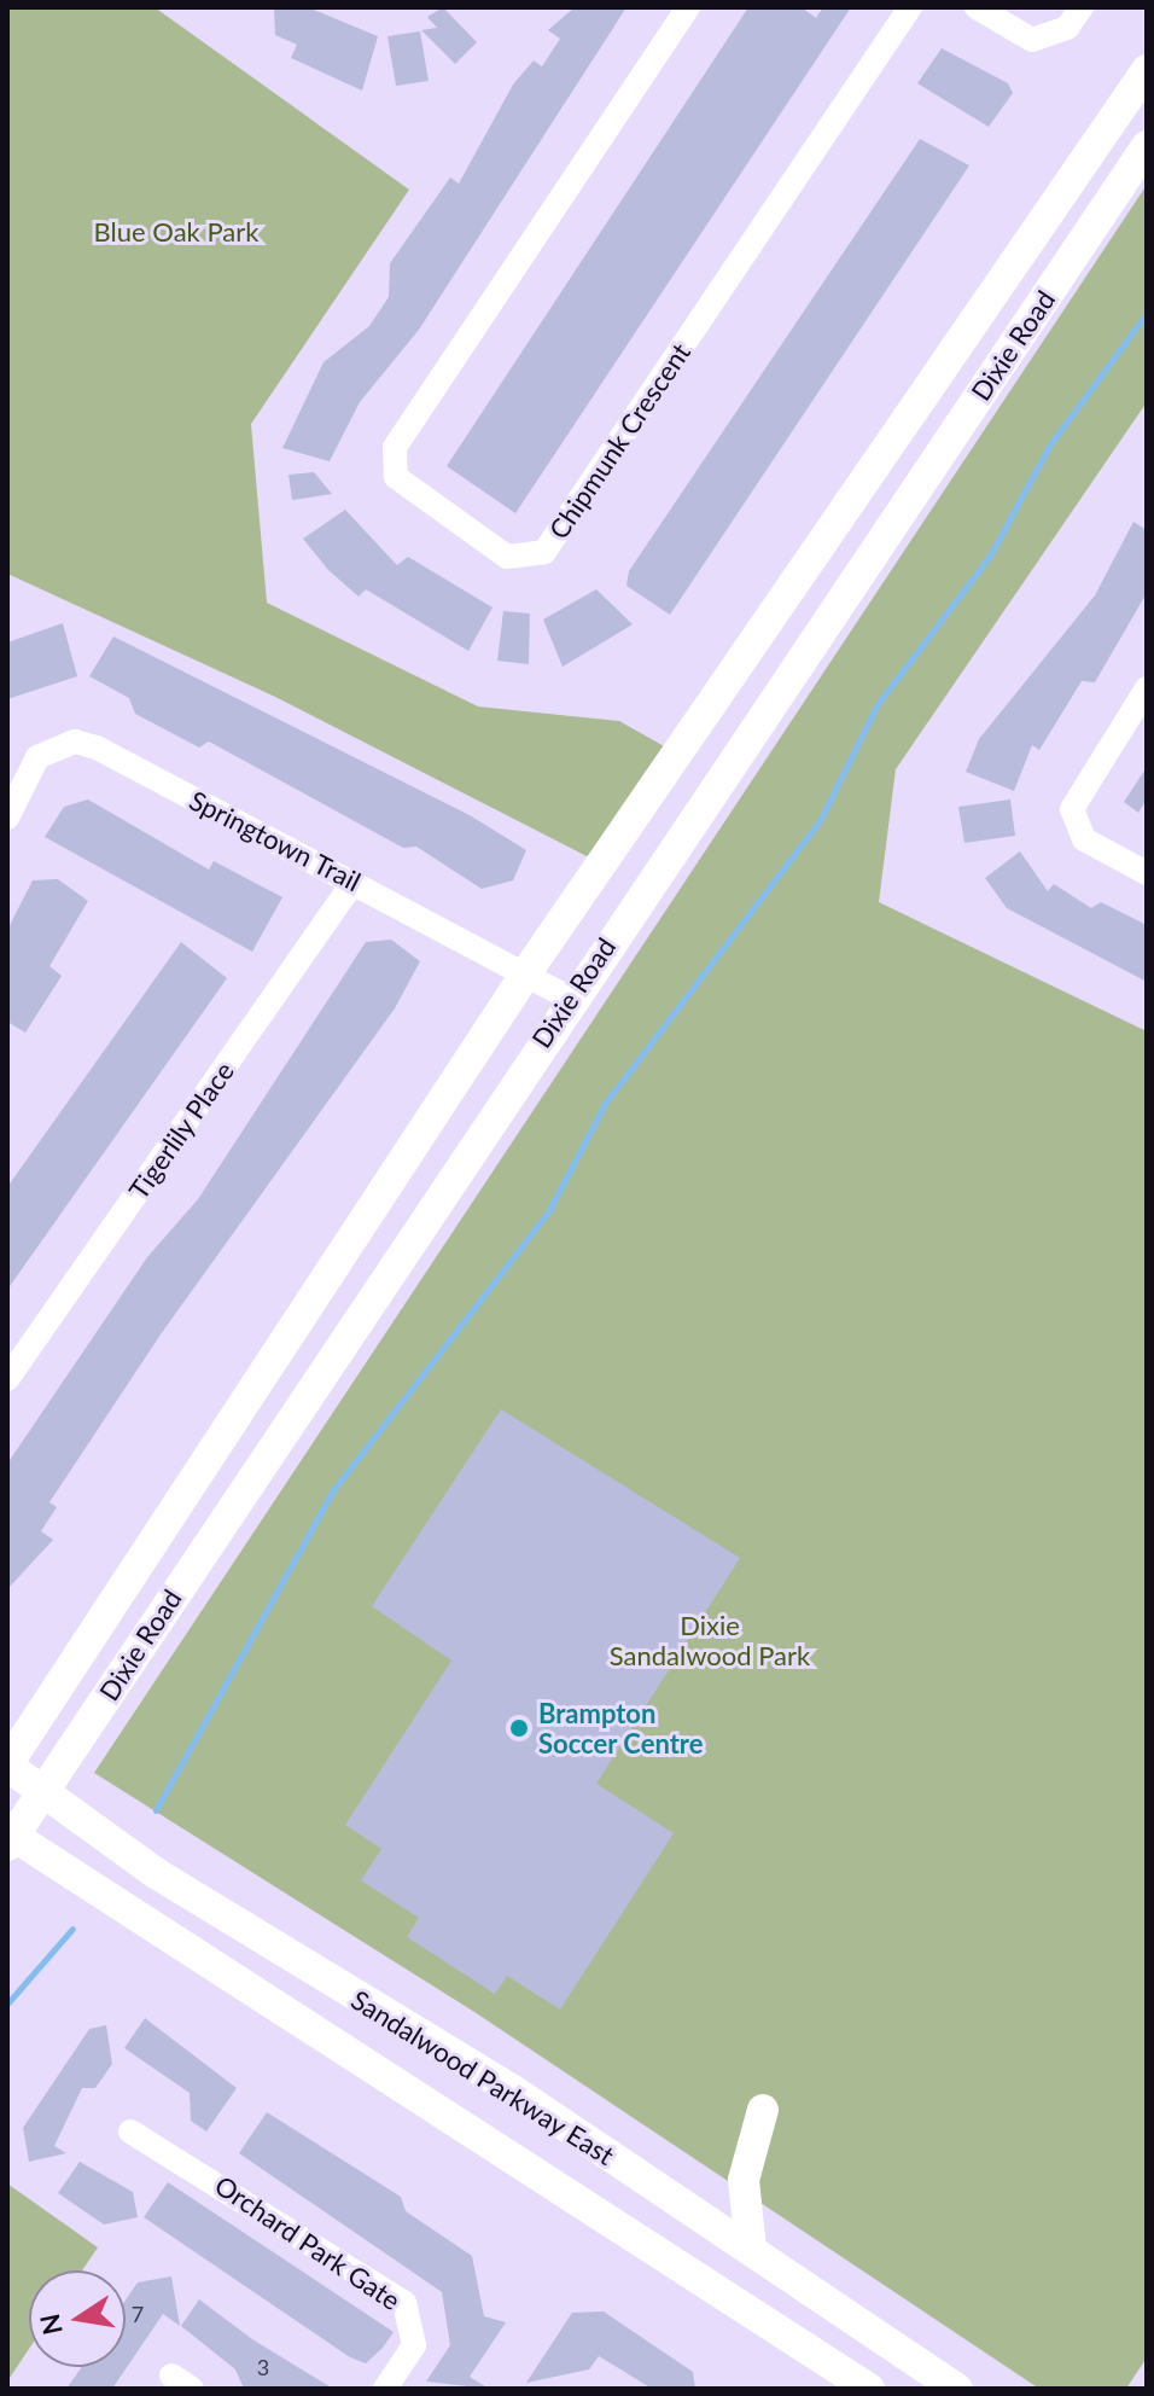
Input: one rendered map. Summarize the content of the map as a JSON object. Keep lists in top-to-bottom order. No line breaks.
{"streets":{"main road":["Dixie Road","Sandalwood Parkway East"],"street":["Chipmunk Crescent","Springtown Trail","Tigerlily Place","Orchard Park Gate"]},"crossings":[["Dixie Road","Springtown Trail"],["Dixie Road","Sandalwood Parkway East"],["Springtown Trail","Tigerlily Place"]],"parks":["Blue Oak Park","Dixie Sandalwood Park"],"places":["Brampton Soccer Centre"],"house_numbers":["7","3"],"north":"left"}
